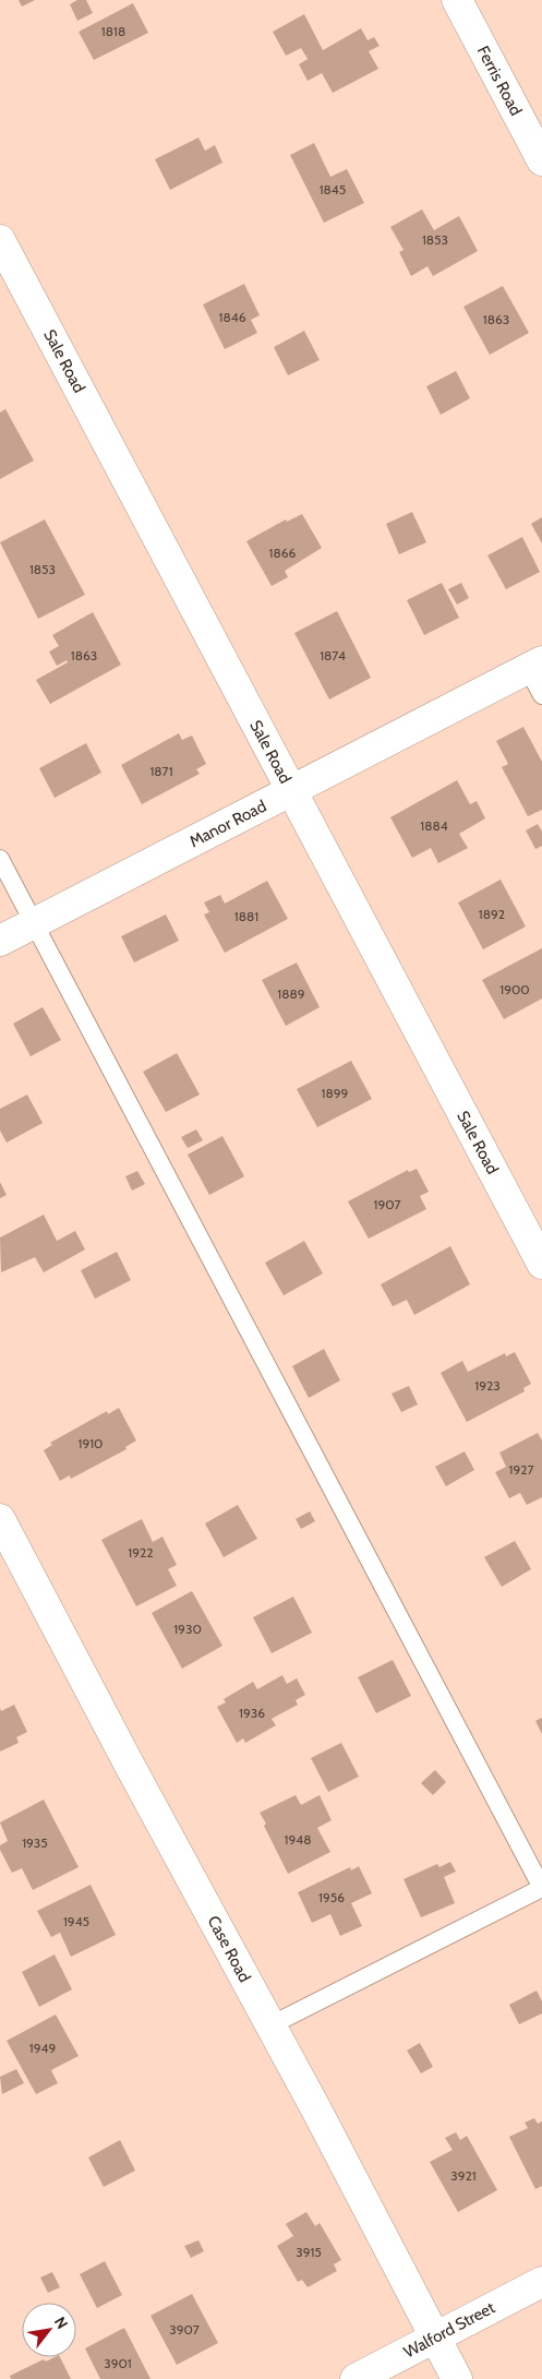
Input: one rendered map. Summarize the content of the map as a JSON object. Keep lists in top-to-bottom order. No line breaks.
{"streets":{"street":["Ferris Road","Sale Road","Manor Road","Case Road","Walford Street"]},"crossings":[["Sale Road","Manor Road"],["Case Road","Walford Street"]],"house_numbers":["1818","1845","1853","1846","1863","1866","1853","1863","1874","1871","1884","1892","1881","1900","1889","1899","1907","1923","1910","1927","1922","1930","1936","1948","1935","1956","1945","1949","3921","3915","3907","3901"],"north":"top right"}
